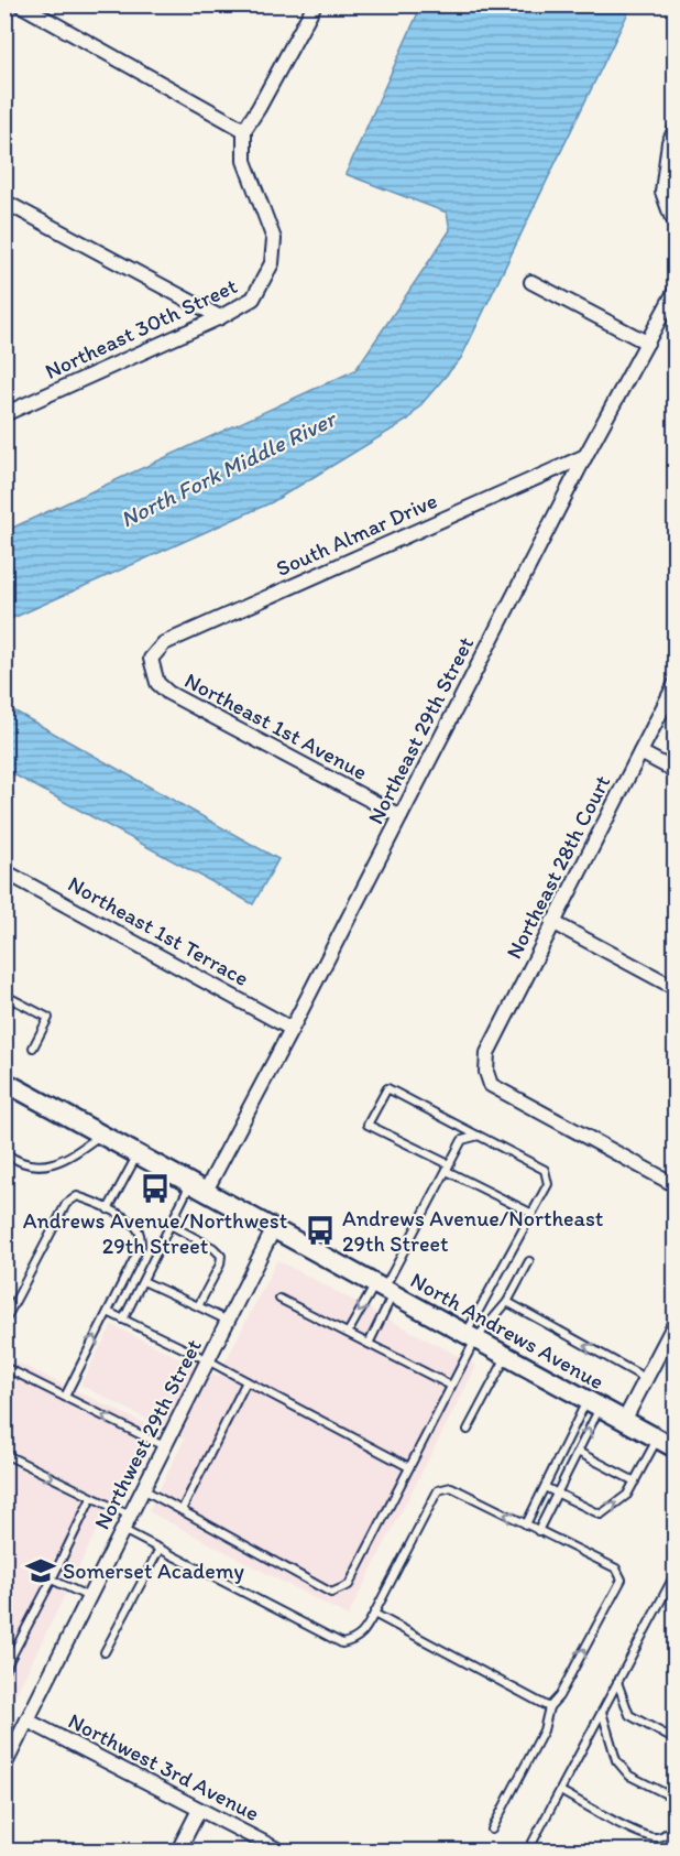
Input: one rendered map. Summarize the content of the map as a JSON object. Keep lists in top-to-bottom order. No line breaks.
{"streets":{"main road":["North Andrews Avenue"],"street":["Northeast 30th Street","South Almar Drive","Northeast 1st Avenue","Northeast 29th Street","Northeast 28th Court","Northeast 1st Terrace","Northwest 29th Street","Northwest 3rd Avenue"]},"crossings":[["South Almar Drive","Northeast 1st Avenue"],["South Almar Drive","Northeast 29th Street"],["Northeast 1st Avenue","Northeast 29th Street"],["Northeast 29th Street","Northeast 1st Terrace"],["Northeast 29th Street","North Andrews Avenue"],["North Andrews Avenue","Northwest 29th Street"],["Northwest 29th Street","Northwest 3rd Avenue"]],"water":["North Fork Middle River"],"places":{"bus stop":["Andrews Avenue/Northwest 29th Street","Andrews Avenue/Northeast 29th Street"],"school or university":["Somerset Academy"]}}
